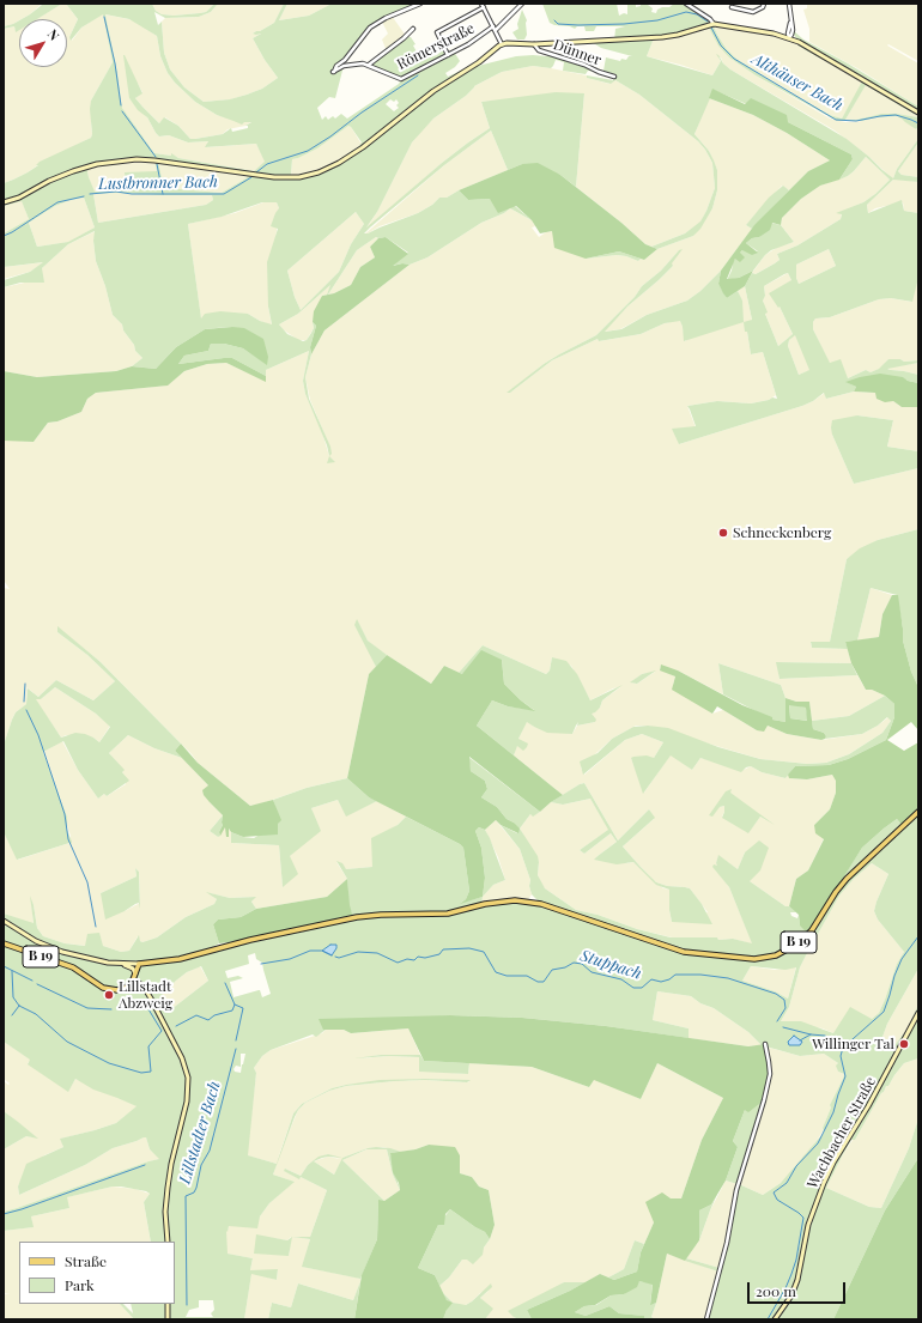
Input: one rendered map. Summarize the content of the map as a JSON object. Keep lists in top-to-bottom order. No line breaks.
{"streets":{"main road":["B 19"],"street":["Römerstraße","Dünner","Wachbacher Straße"]},"water":["Althäuser Bach","Lustbronner Bach","Stuppach","Lillstadter Bach"],"places":["Schneckenberg","Lillstadt Abzweig","Willinger Tal"],"legend":["Straße","Park"],"scale_bar":"200 m","north":"top right"}
